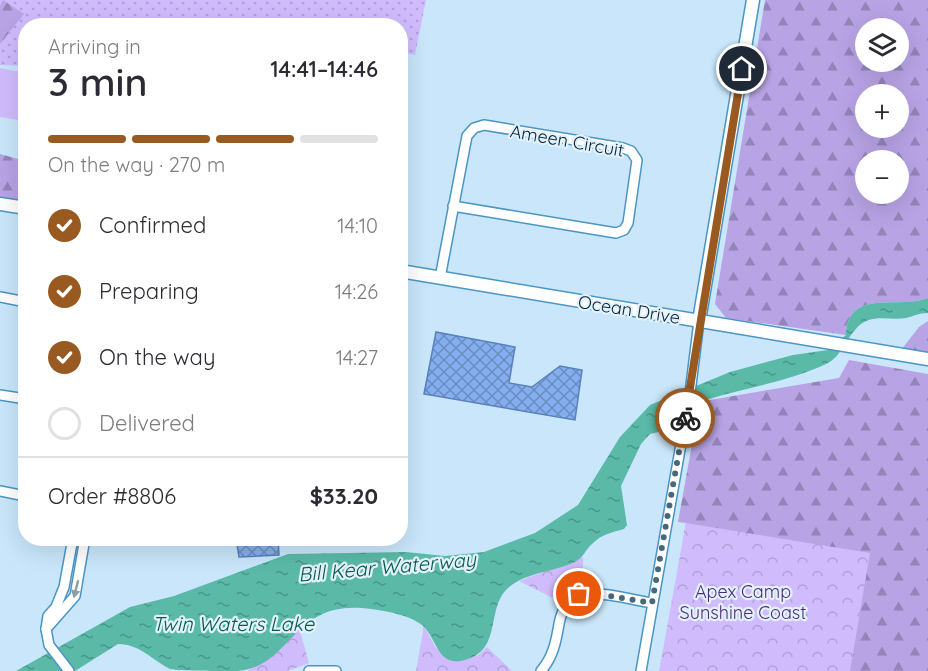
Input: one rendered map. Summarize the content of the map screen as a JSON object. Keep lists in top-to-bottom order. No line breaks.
{"streets":{"street":["Ameen Circuit","Ocean Drive"]},"crossings":[["Ameen Circuit","Ocean Drive"]],"water":["Bill Kear Waterway","Twin Waters Lake"],"parks":["Apex Camp Sunshine Coast"],"page":{"map_buttons":["+","−"],"heading":["3 min","Arriving in","14:41–14:46"],"panel":["Order #8806","$33.20"],"bar":"On the way · 270 m","list":[["Confirmed","14:10"],["Preparing","14:26"],["On the way","14:27"],"Delivered"]}}
